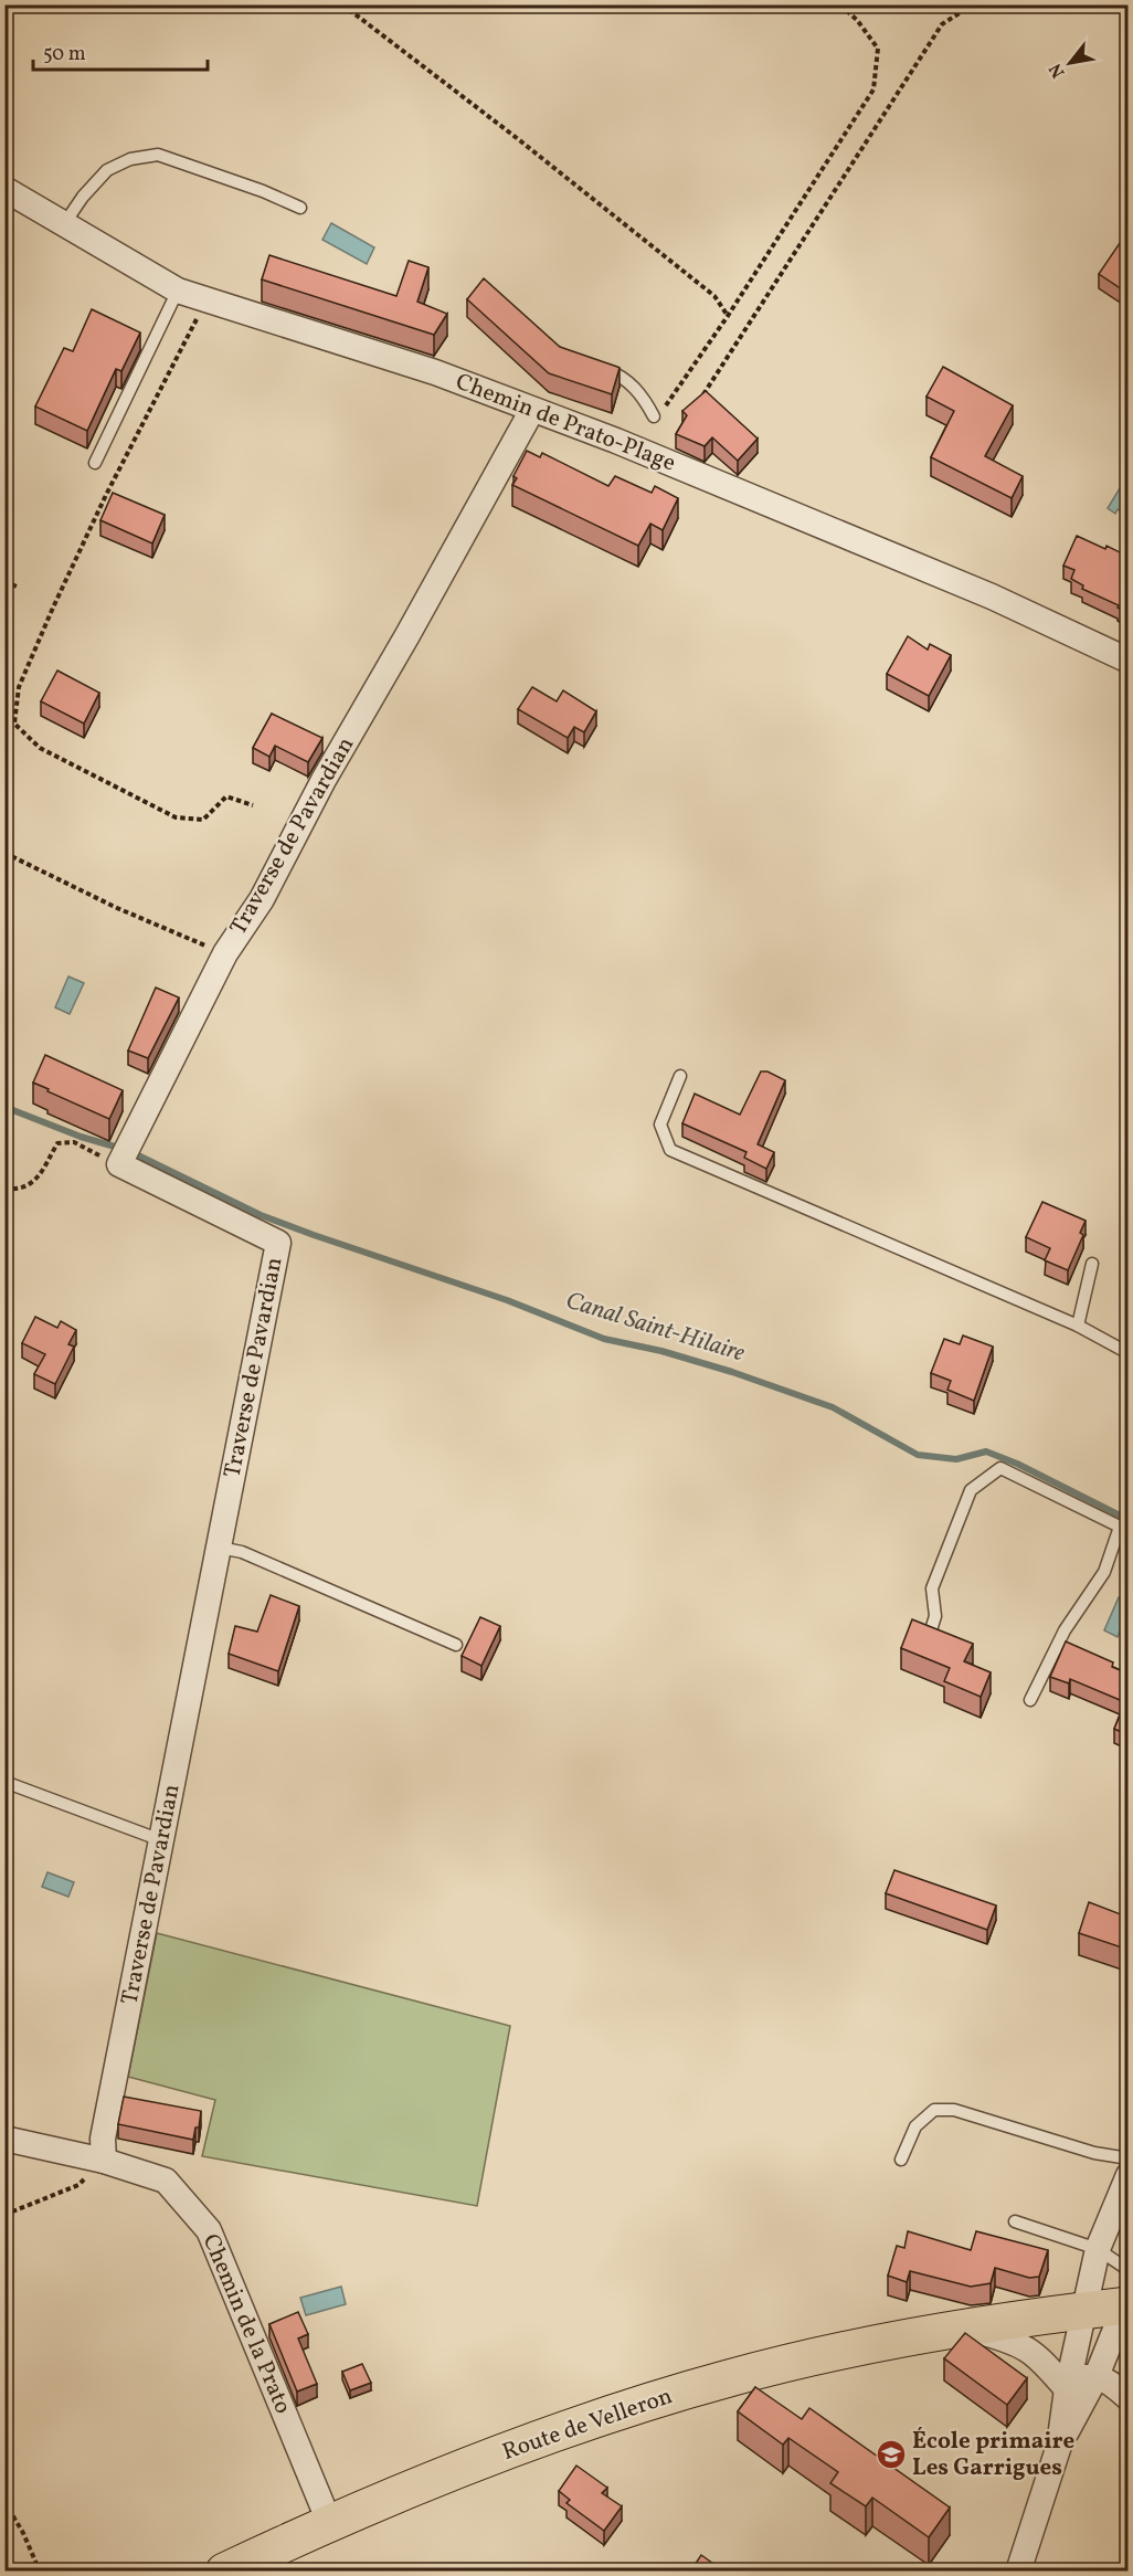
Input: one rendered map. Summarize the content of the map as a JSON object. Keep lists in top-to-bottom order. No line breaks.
{"streets":{"main road":["Route de Velleron"],"street":["Chemin de Prato-Plage","Traverse de Pavardian","Chemin de la Prato"]},"crossings":[["Chemin de Prato-Plage","Traverse de Pavardian"],["Traverse de Pavardian","Chemin de la Prato"],["Chemin de la Prato","Route de Velleron"]],"water":["Canal Saint-Hilaire"],"places":{"school or university":["École primaire Les Garrigues"]},"scale_bar":"50 m","north":"bottom left"}
